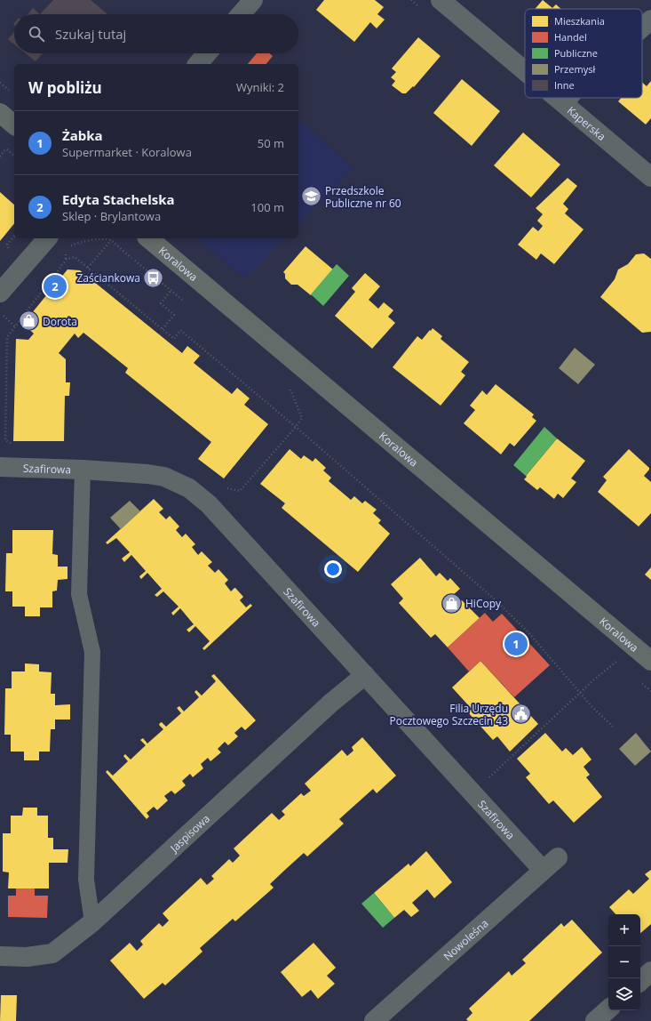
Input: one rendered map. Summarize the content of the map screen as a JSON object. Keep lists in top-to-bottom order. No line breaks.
{"streets":{"street":["Kaperska","Koralowa","Szafirowa","Jaspisowa","Nowoleśna"]},"crossings":[["Szafirowa","Jaspisowa"],["Szafirowa","Nowoleśna"]],"places":{"school or university":["Przedszkole Publiczne nr 60"],"bus stop":["Zaściankowa"],"shop":["Dorota","HiCopy"],"public building":["Filia Urzędu Pocztowego Szczecin 43"]},"legend":["Mieszkania","Handel","Publiczne","Przemysł","Inne"],"page":{"search":"Szukaj tutaj","heading":["W pobliżu","Wyniki: 2"],"list":[{"mark":"1","name":"Żabka","note":"Supermarket · Koralowa","value":"50 m"},{"mark":"2","name":"Edyta Stachelska","note":"Sklep · Brylantowa","value":"100 m"}],"pins":["2","1"],"map_buttons":["+","−"]}}
